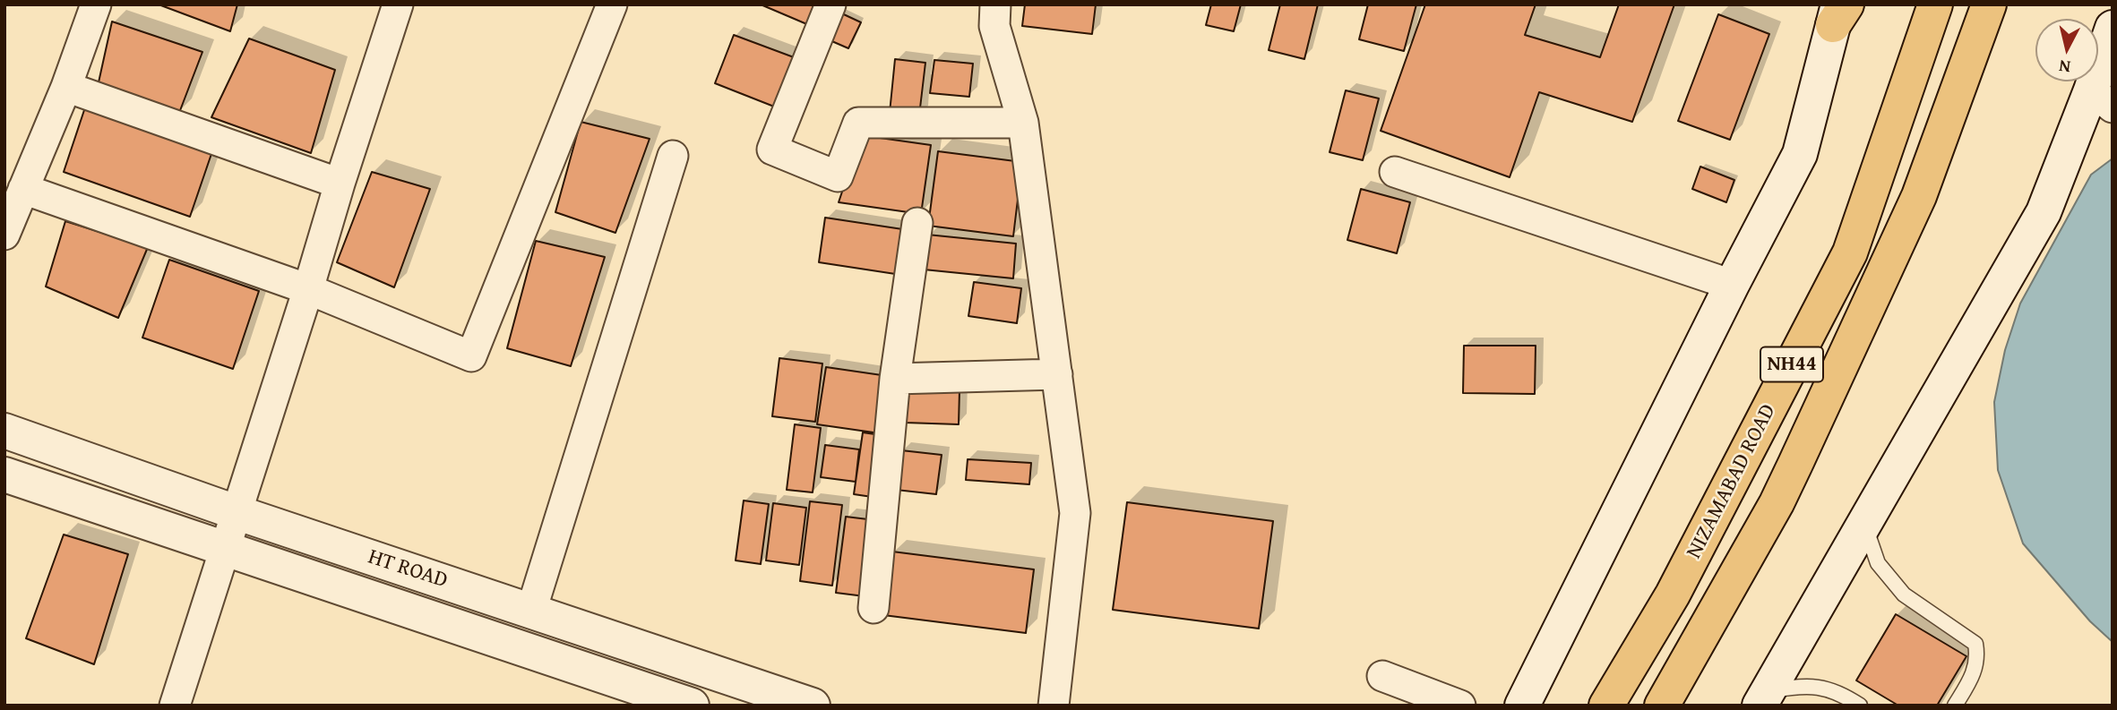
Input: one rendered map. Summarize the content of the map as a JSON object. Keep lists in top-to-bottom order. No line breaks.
{"streets":{"highway":["NH44","NIZAMABAD ROAD"],"street":["HT ROAD"]},"north":"bottom"}
